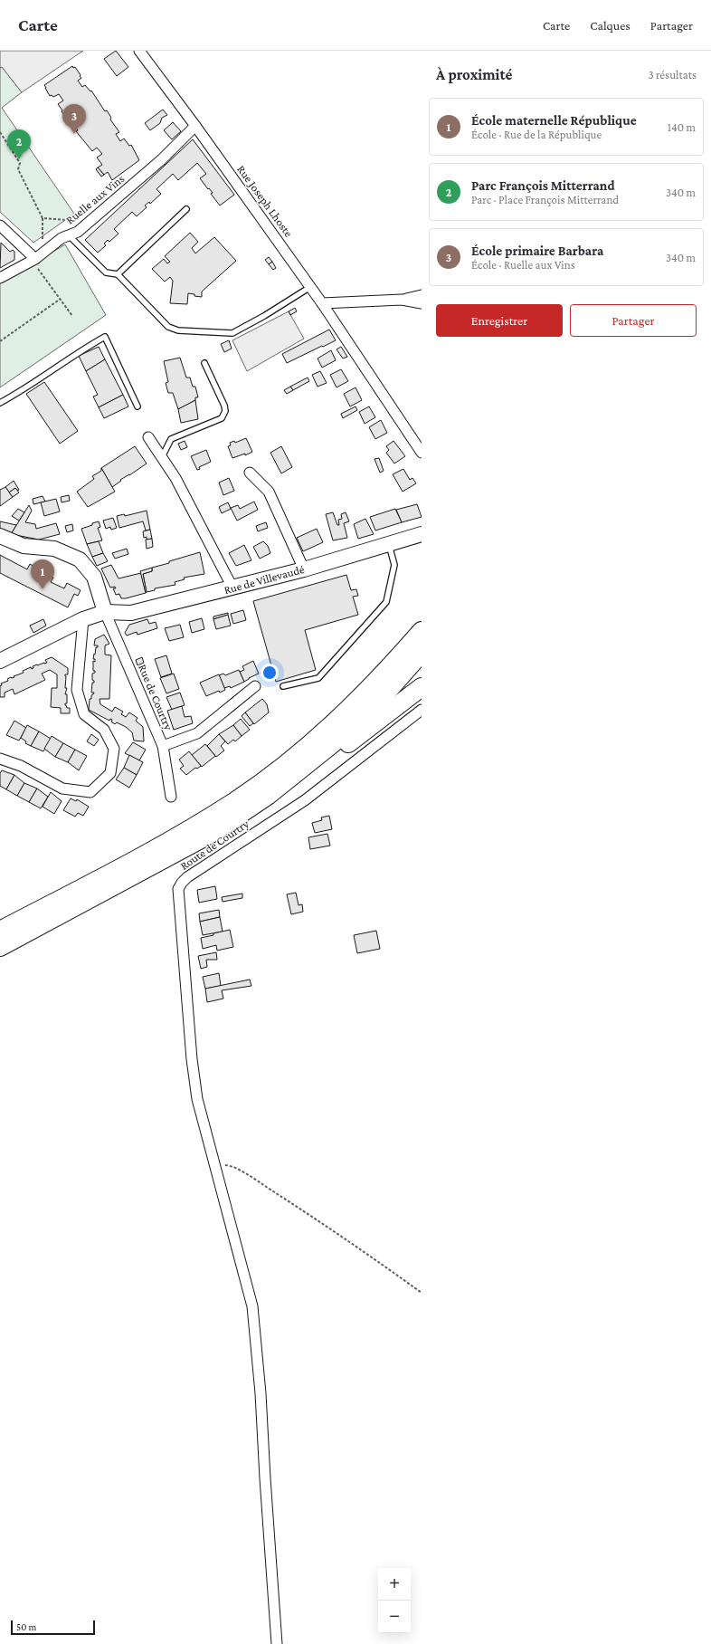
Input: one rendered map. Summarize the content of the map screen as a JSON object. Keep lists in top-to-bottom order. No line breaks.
{"streets":{"street":["Ruelle aux Vins","Rue Joseph Lhoste","Rue de Villevaudé","Rue de Courtry","Route de Courtry"]},"crossings":[["Ruelle aux Vins","Rue Joseph Lhoste"],["Rue de Villevaudé","Rue de Courtry"]],"scale_bar":"50 m","page":{"header":"Carte","nav":["Carte","Calques","Partager"],"heading":["À proximité","3 résultats"],"list":[{"mark":"1","name":"École maternelle République","note":"École · Rue de la République","value":"140 m"},{"mark":"2","name":"Parc François Mitterrand","note":"Parc · Place François Mitterrand","value":"340 m"},{"mark":"3","name":"École primaire Barbara","note":"École · Ruelle aux Vins","value":"340 m"}],"pins":["3","2","1"],"buttons":["Enregistrer","Partager"],"map_buttons":["+","−"],"scale":"50 m"}}
